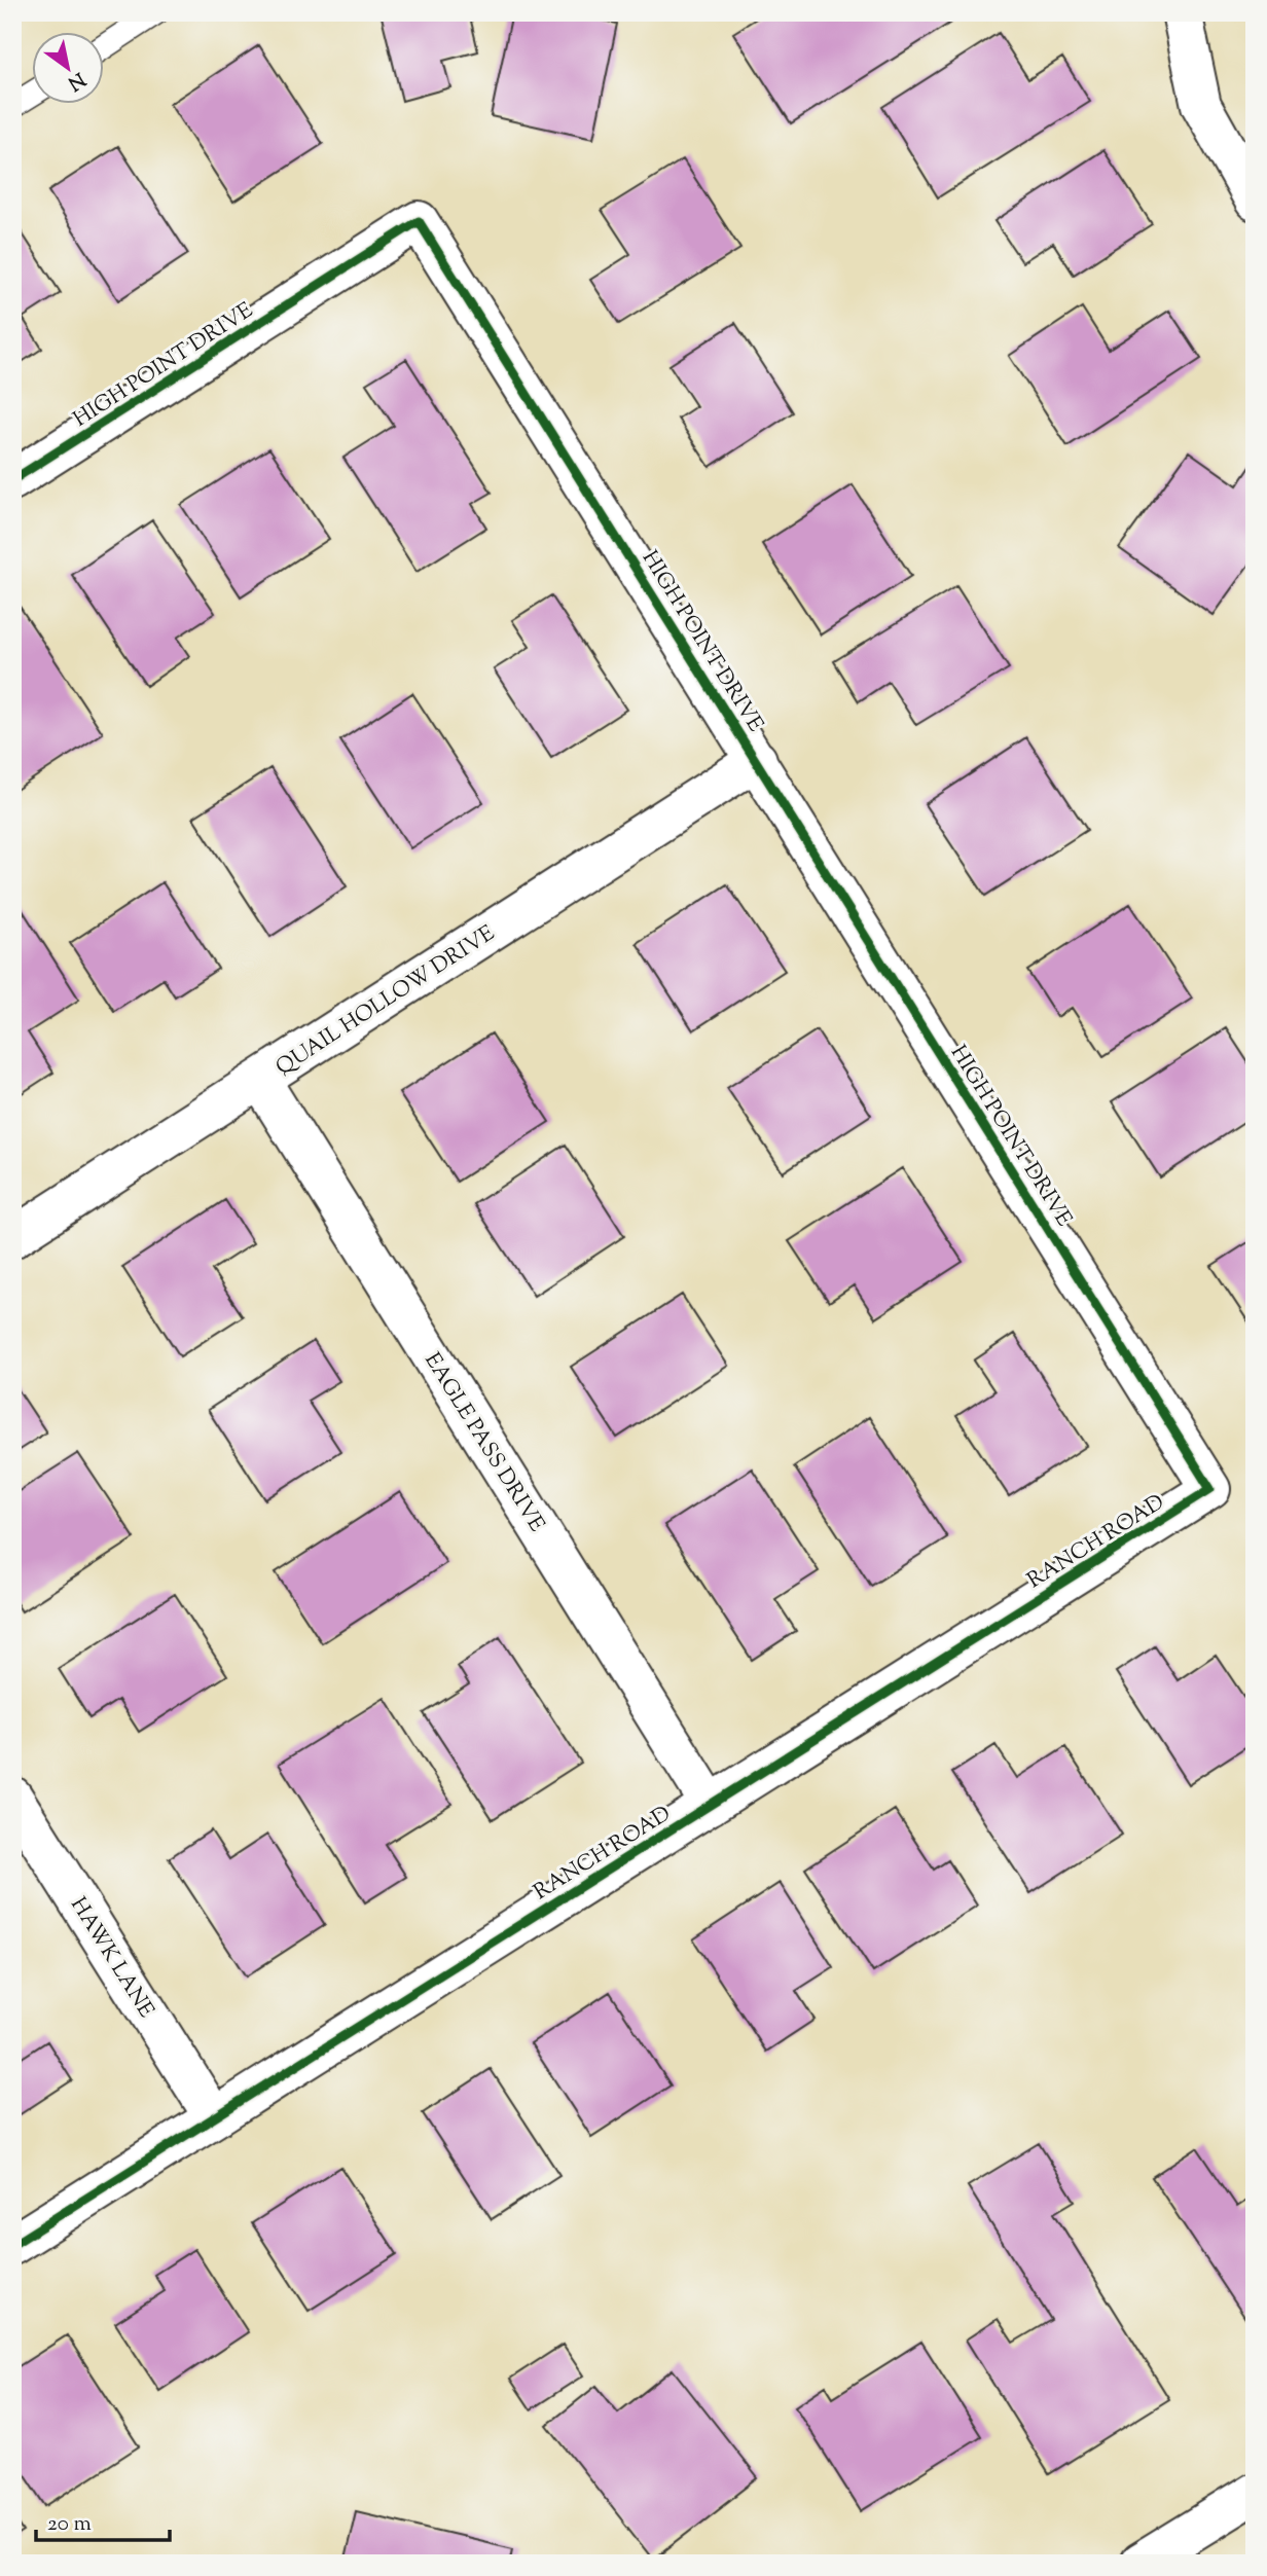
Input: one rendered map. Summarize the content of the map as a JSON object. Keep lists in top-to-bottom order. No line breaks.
{"streets":{"street":["HIGH POINT DRIVE","QUAIL HOLLOW DRIVE","EAGLE PASS DRIVE","RANCH ROAD","HAWK LANE"]},"crossings":[["HIGH POINT DRIVE","QUAIL HOLLOW DRIVE"],["HIGH POINT DRIVE","RANCH ROAD"],["QUAIL HOLLOW DRIVE","EAGLE PASS DRIVE"],["EAGLE PASS DRIVE","RANCH ROAD"],["RANCH ROAD","HAWK LANE"]],"scale_bar":"20 m","north":"bottom right"}
